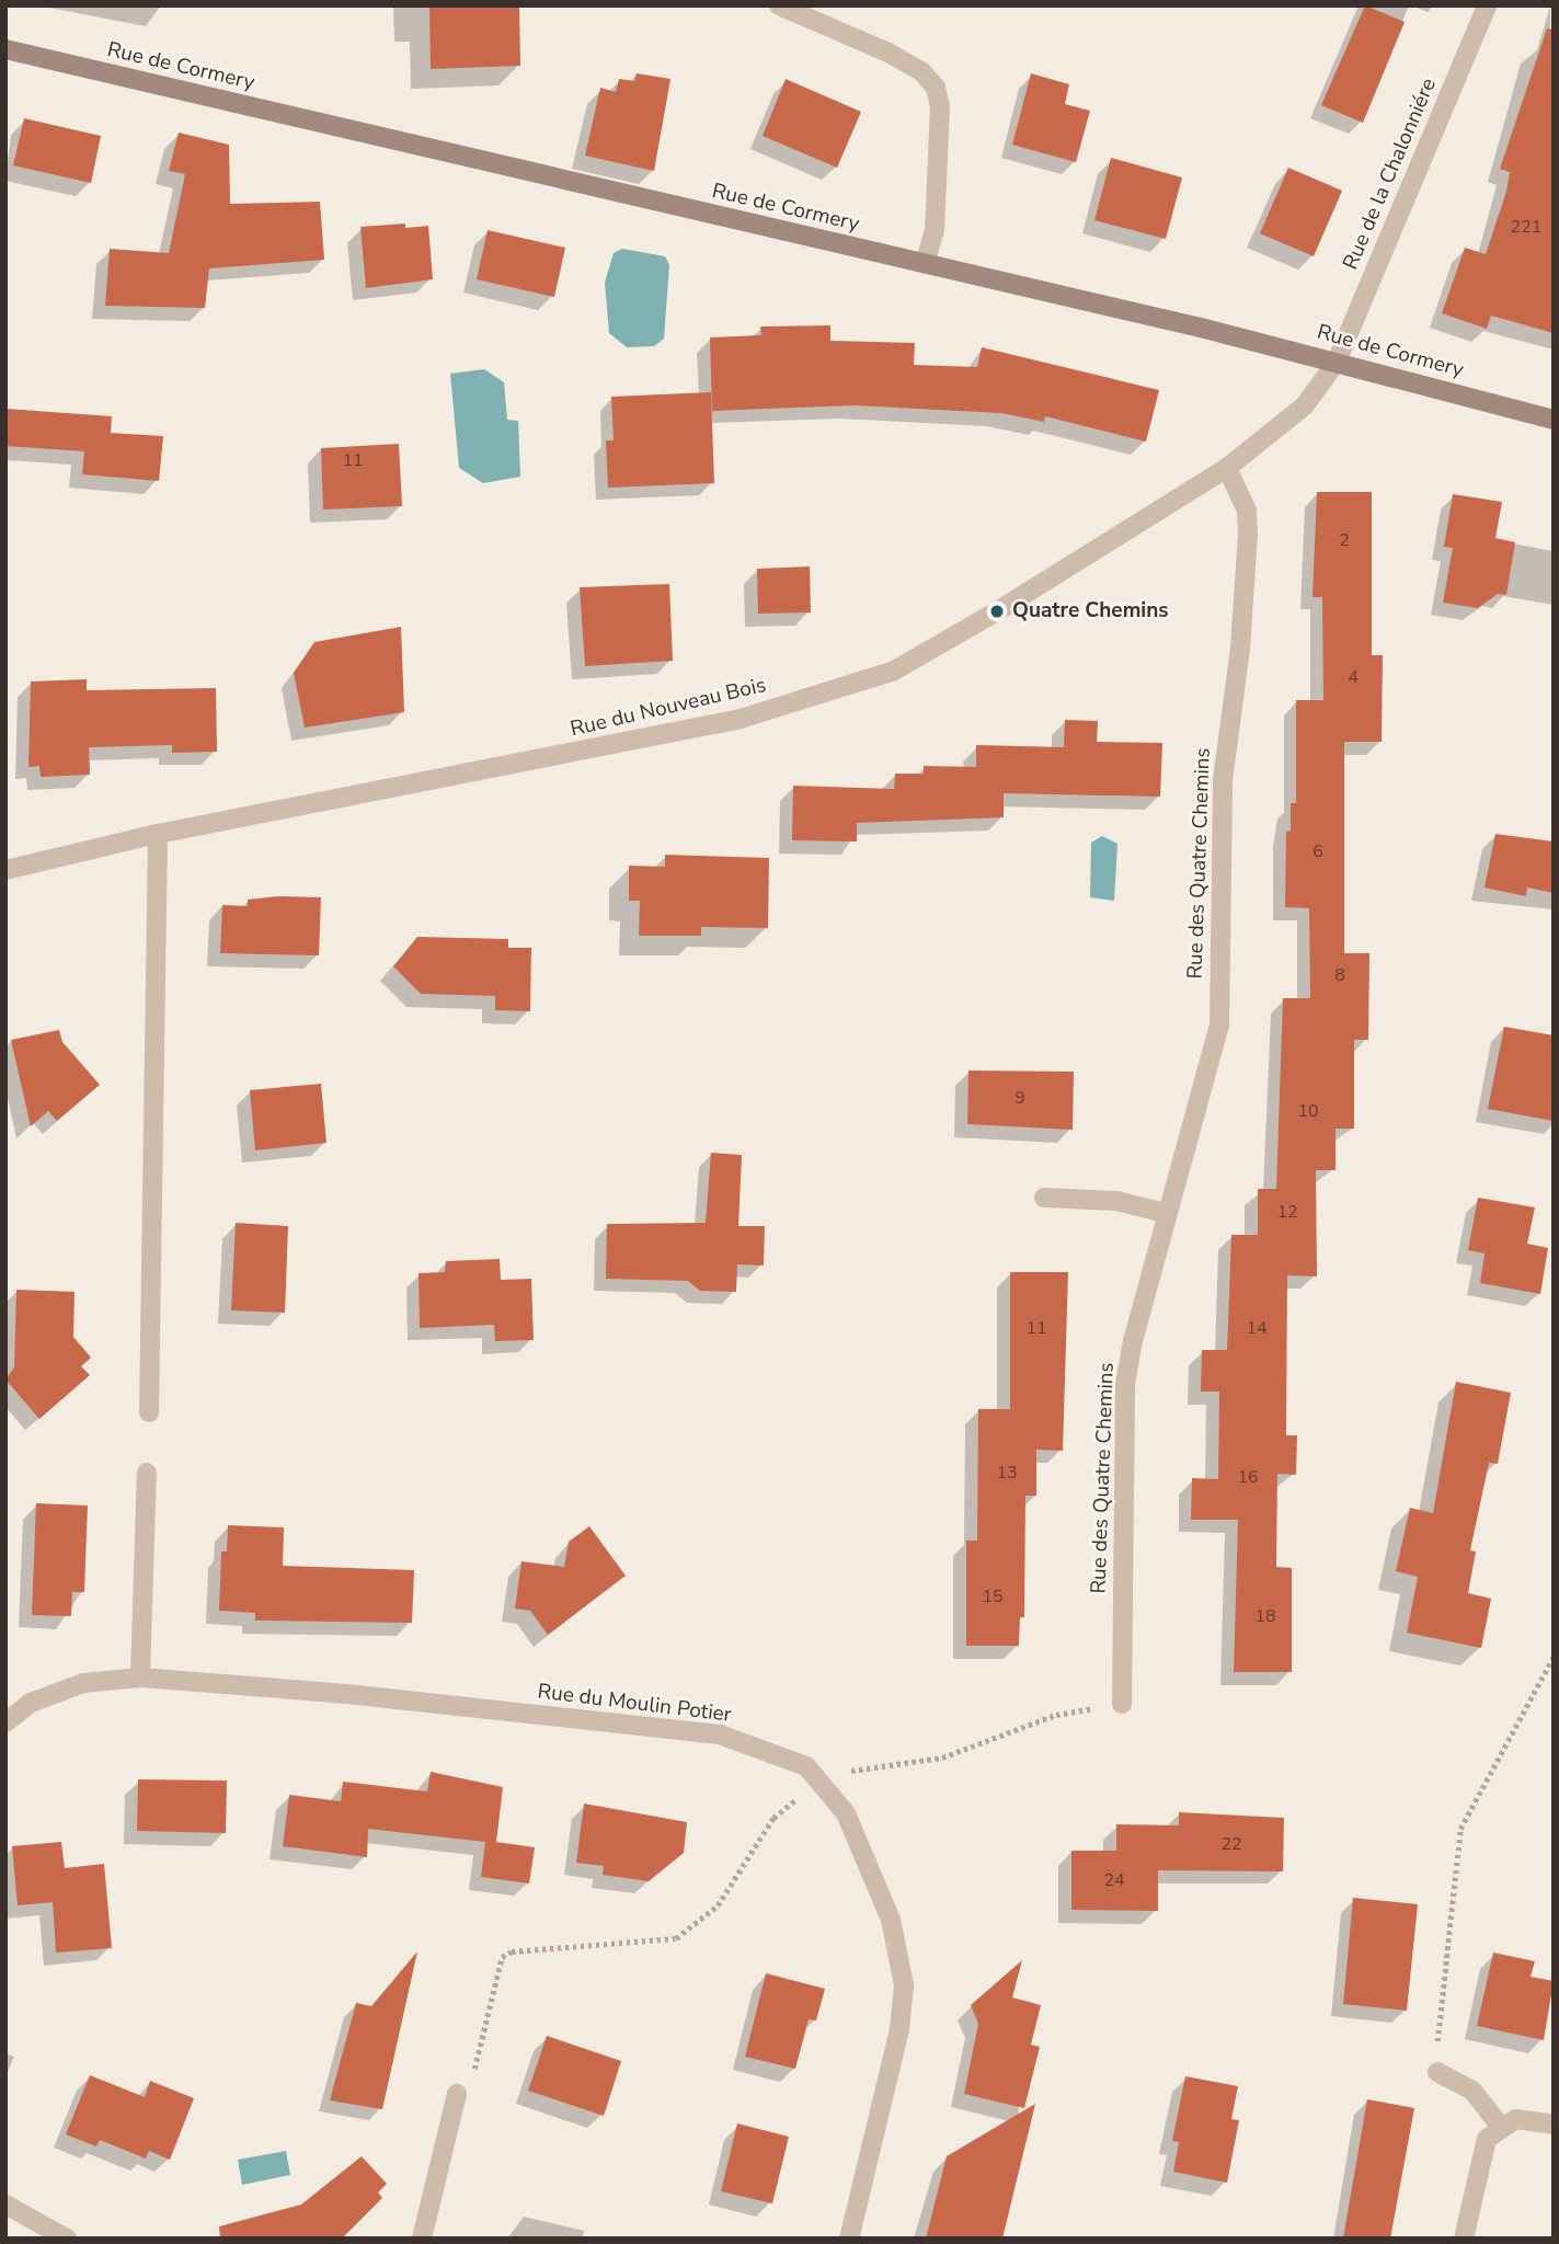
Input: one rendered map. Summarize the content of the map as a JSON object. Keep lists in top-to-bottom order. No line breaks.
{"streets":{"main road":["Rue de Cormery"],"street":["Rue de la Chalonniére","Rue du Nouveau Bois","Rue des Quatre Chemins","Rue du Moulin Potier"]},"crossings":[["Rue de Cormery","Rue de la Chalonniére"],["Rue de Cormery","Rue du Nouveau Bois"],["Rue de la Chalonniére","Rue du Nouveau Bois"],["Rue du Nouveau Bois","Rue des Quatre Chemins"]],"places":["Quatre Chemins"],"house_numbers":["221","11","2","4","6","8","9","10","12","11","14","13","16","15","18","22","24"]}
